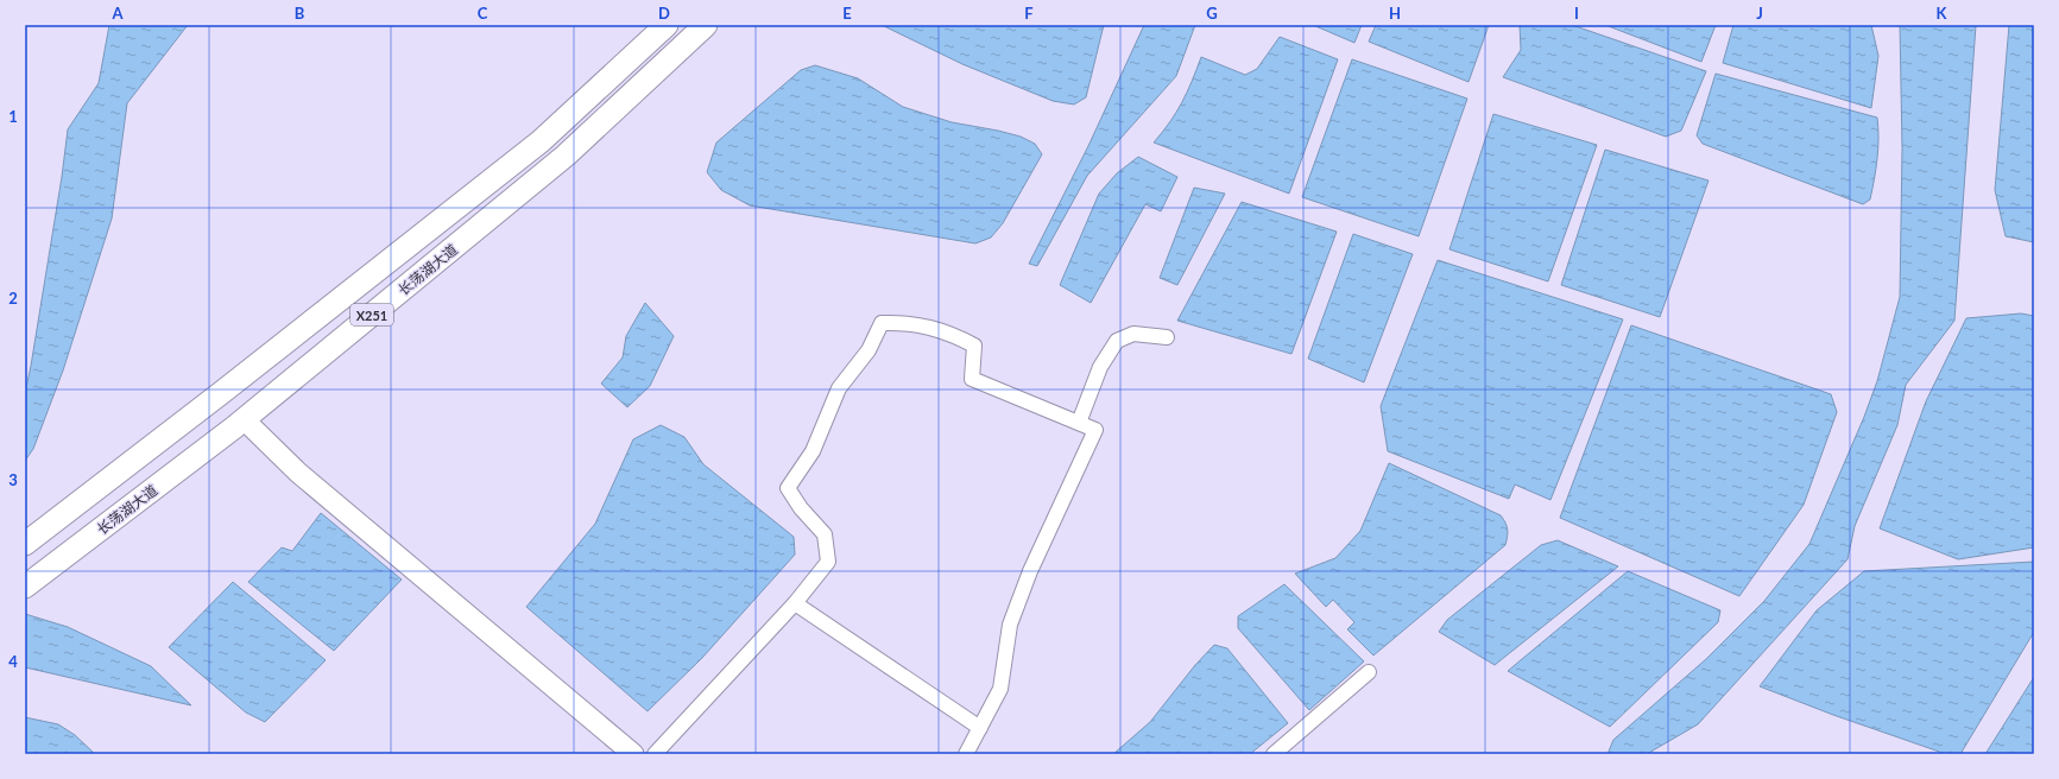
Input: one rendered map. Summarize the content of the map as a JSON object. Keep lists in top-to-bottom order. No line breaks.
{"streets":{"main road":["长荡湖大道","X251"]},"grid":{"columns":["A","B","C","D","E","F","G","H","I","J","K"],"rows":["1","2","3","4"]}}
